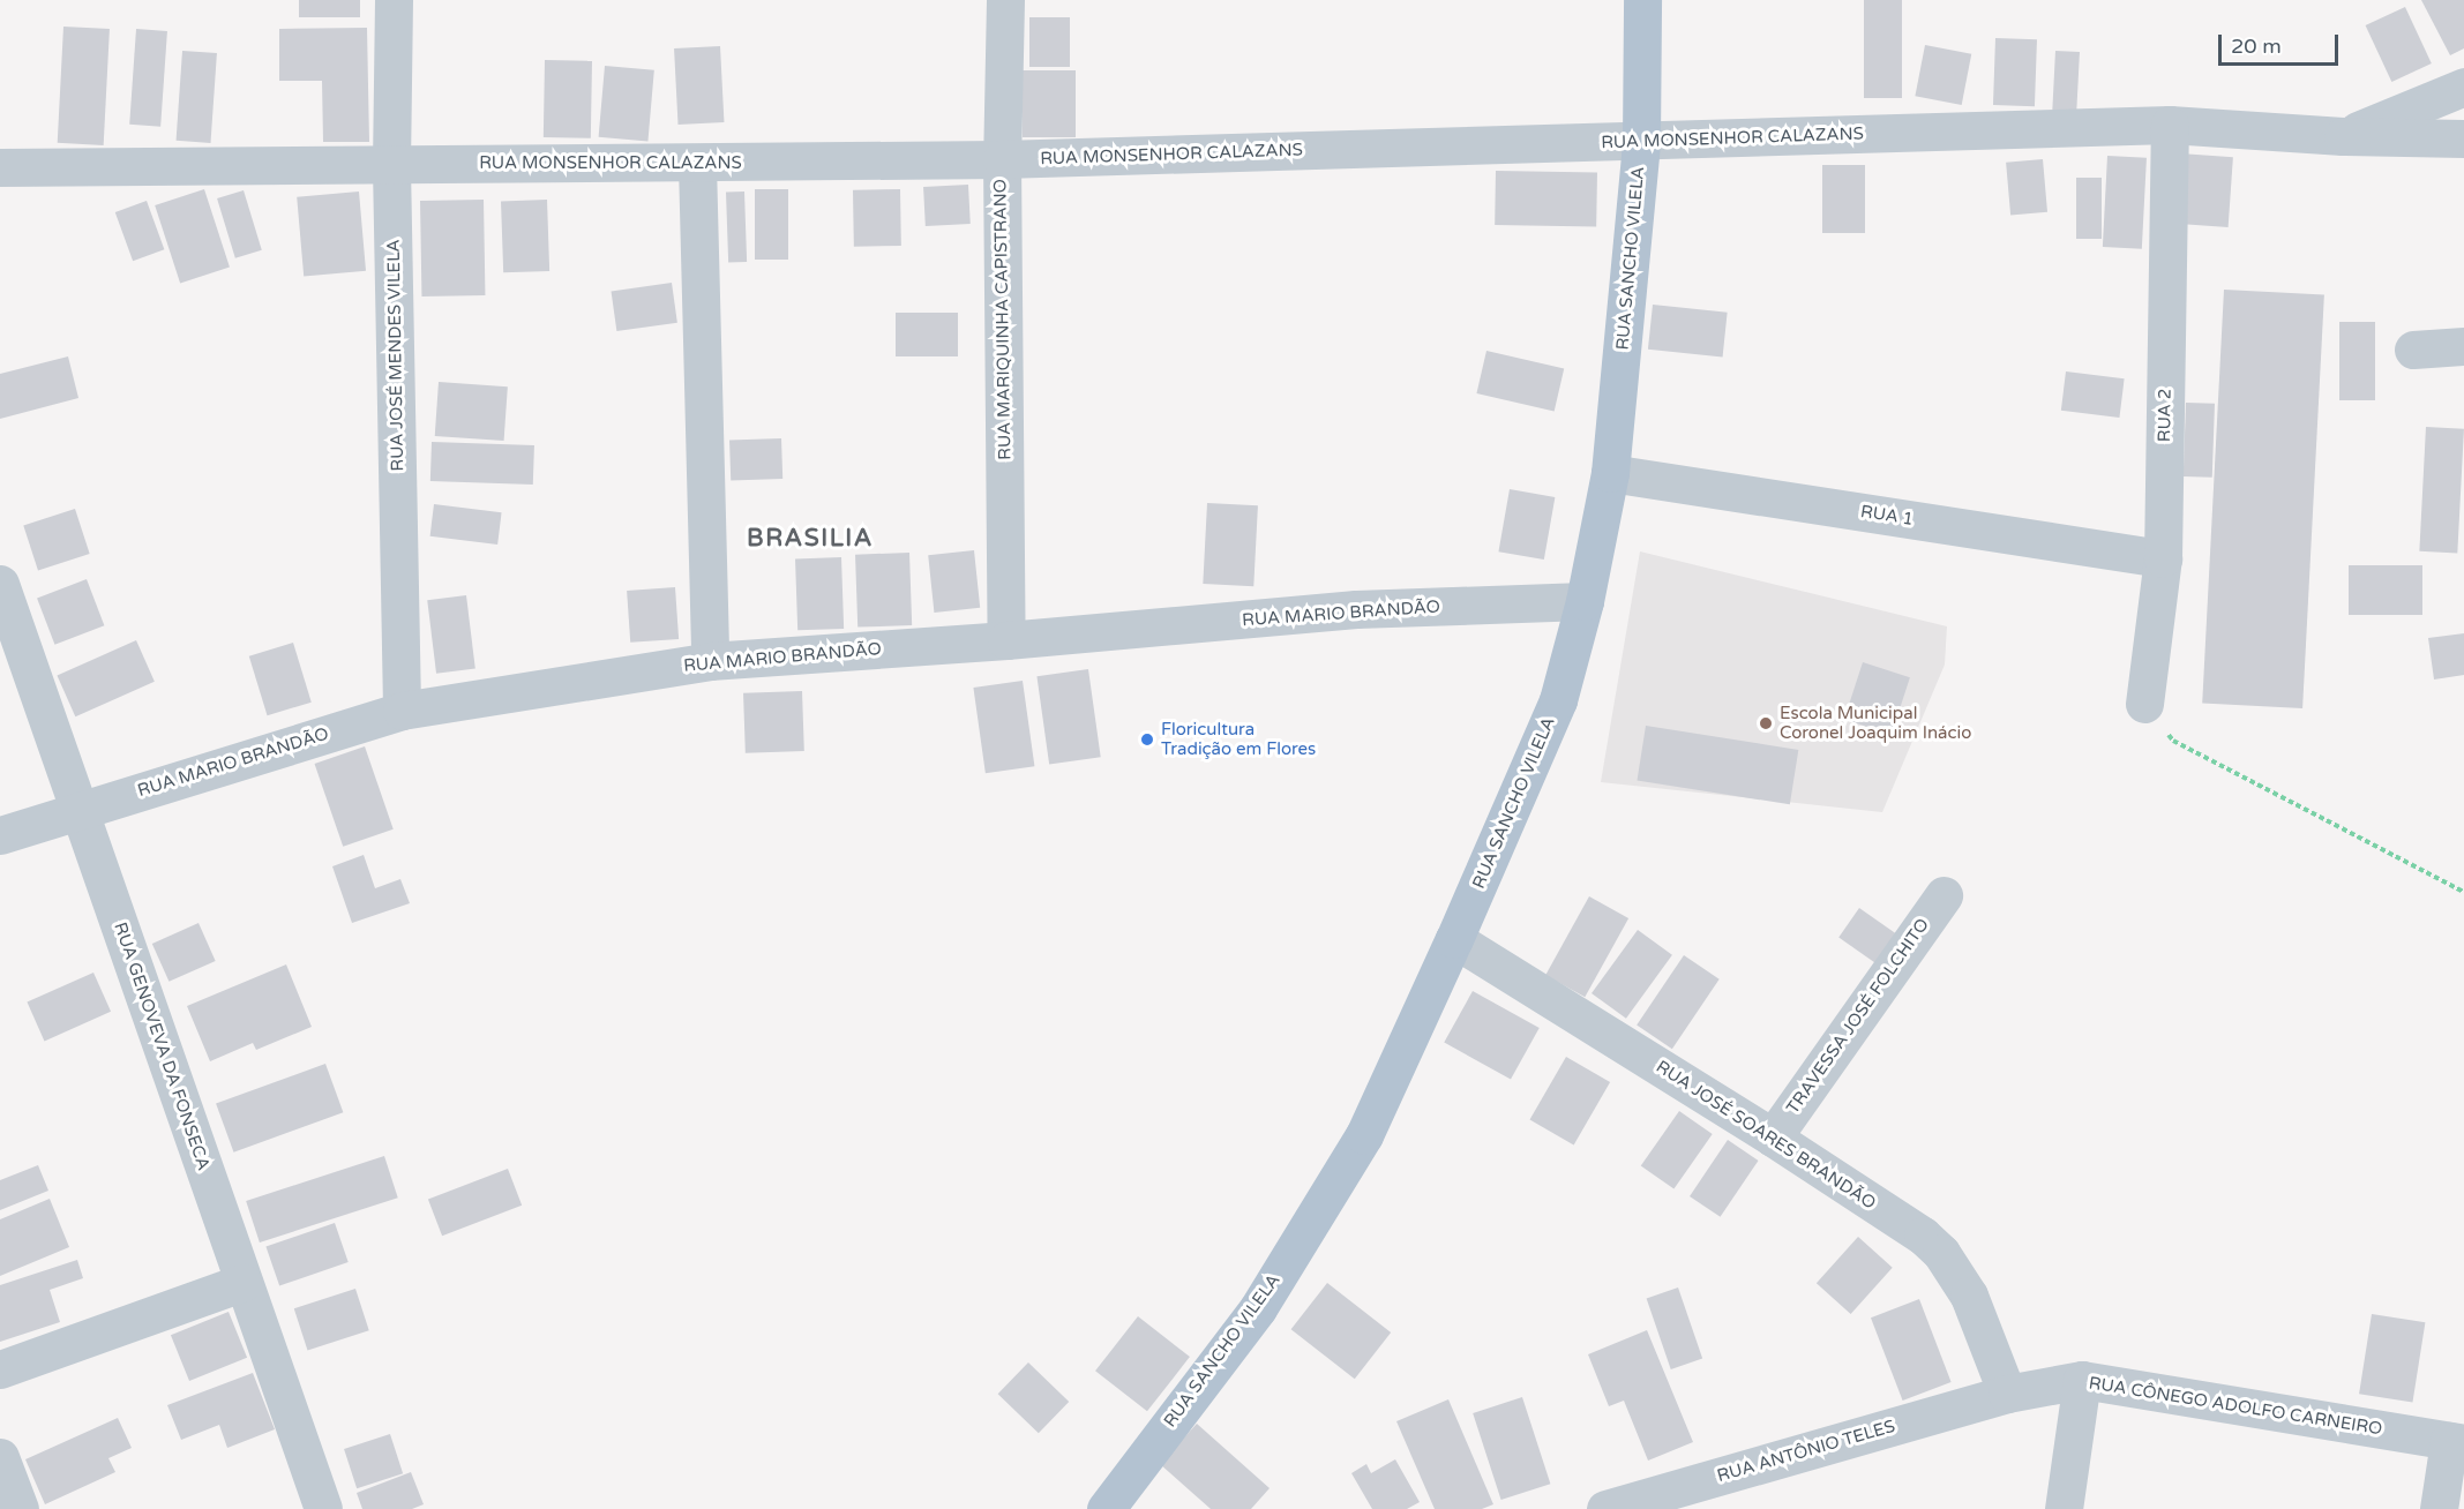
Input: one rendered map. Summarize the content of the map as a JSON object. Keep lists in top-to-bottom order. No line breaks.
{"streets":{"main road":["RUA SANCHO VILELA"],"street":["RUA MONSENHOR CALAZANS","RUA MARIQUINHA CAPISTRANO","RUA JOSÉ MENDES VILELA","RUA 2","RUA 1","RUA MARIO BRANDÃO","TRAVESSA JOSÉ FOLCHITO","RUA GENOVEVA DA FONSECA","RUA JOSÉ SOARES BRANDÃO","RUA CÔNEGO ADOLFO CARNEIRO","RUA ANTÔNIO TELES"]},"crossings":[["RUA MONSENHOR CALAZANS","RUA SANCHO VILELA"],["RUA MONSENHOR CALAZANS","RUA MARIQUINHA CAPISTRANO"],["RUA MONSENHOR CALAZANS","RUA JOSÉ MENDES VILELA"],["RUA MONSENHOR CALAZANS","RUA 2"],["RUA SANCHO VILELA","RUA 1"],["RUA SANCHO VILELA","RUA MARIO BRANDÃO"],["RUA SANCHO VILELA","RUA JOSÉ SOARES BRANDÃO"],["RUA MARIQUINHA CAPISTRANO","RUA MARIO BRANDÃO"],["RUA JOSÉ MENDES VILELA","RUA MARIO BRANDÃO"],["RUA 2","RUA 1"],["RUA MARIO BRANDÃO","RUA GENOVEVA DA FONSECA"],["TRAVESSA JOSÉ FOLCHITO","RUA JOSÉ SOARES BRANDÃO"],["RUA JOSÉ SOARES BRANDÃO","RUA CÔNEGO ADOLFO CARNEIRO"],["RUA JOSÉ SOARES BRANDÃO","RUA ANTÔNIO TELES"],["RUA CÔNEGO ADOLFO CARNEIRO","RUA ANTÔNIO TELES"]],"districts":["BRASILIA"],"places":["Escola Municipal Coronel Joaquim Inácio","Floricultura Tradição em Flores"],"scale_bar":"20 m"}
